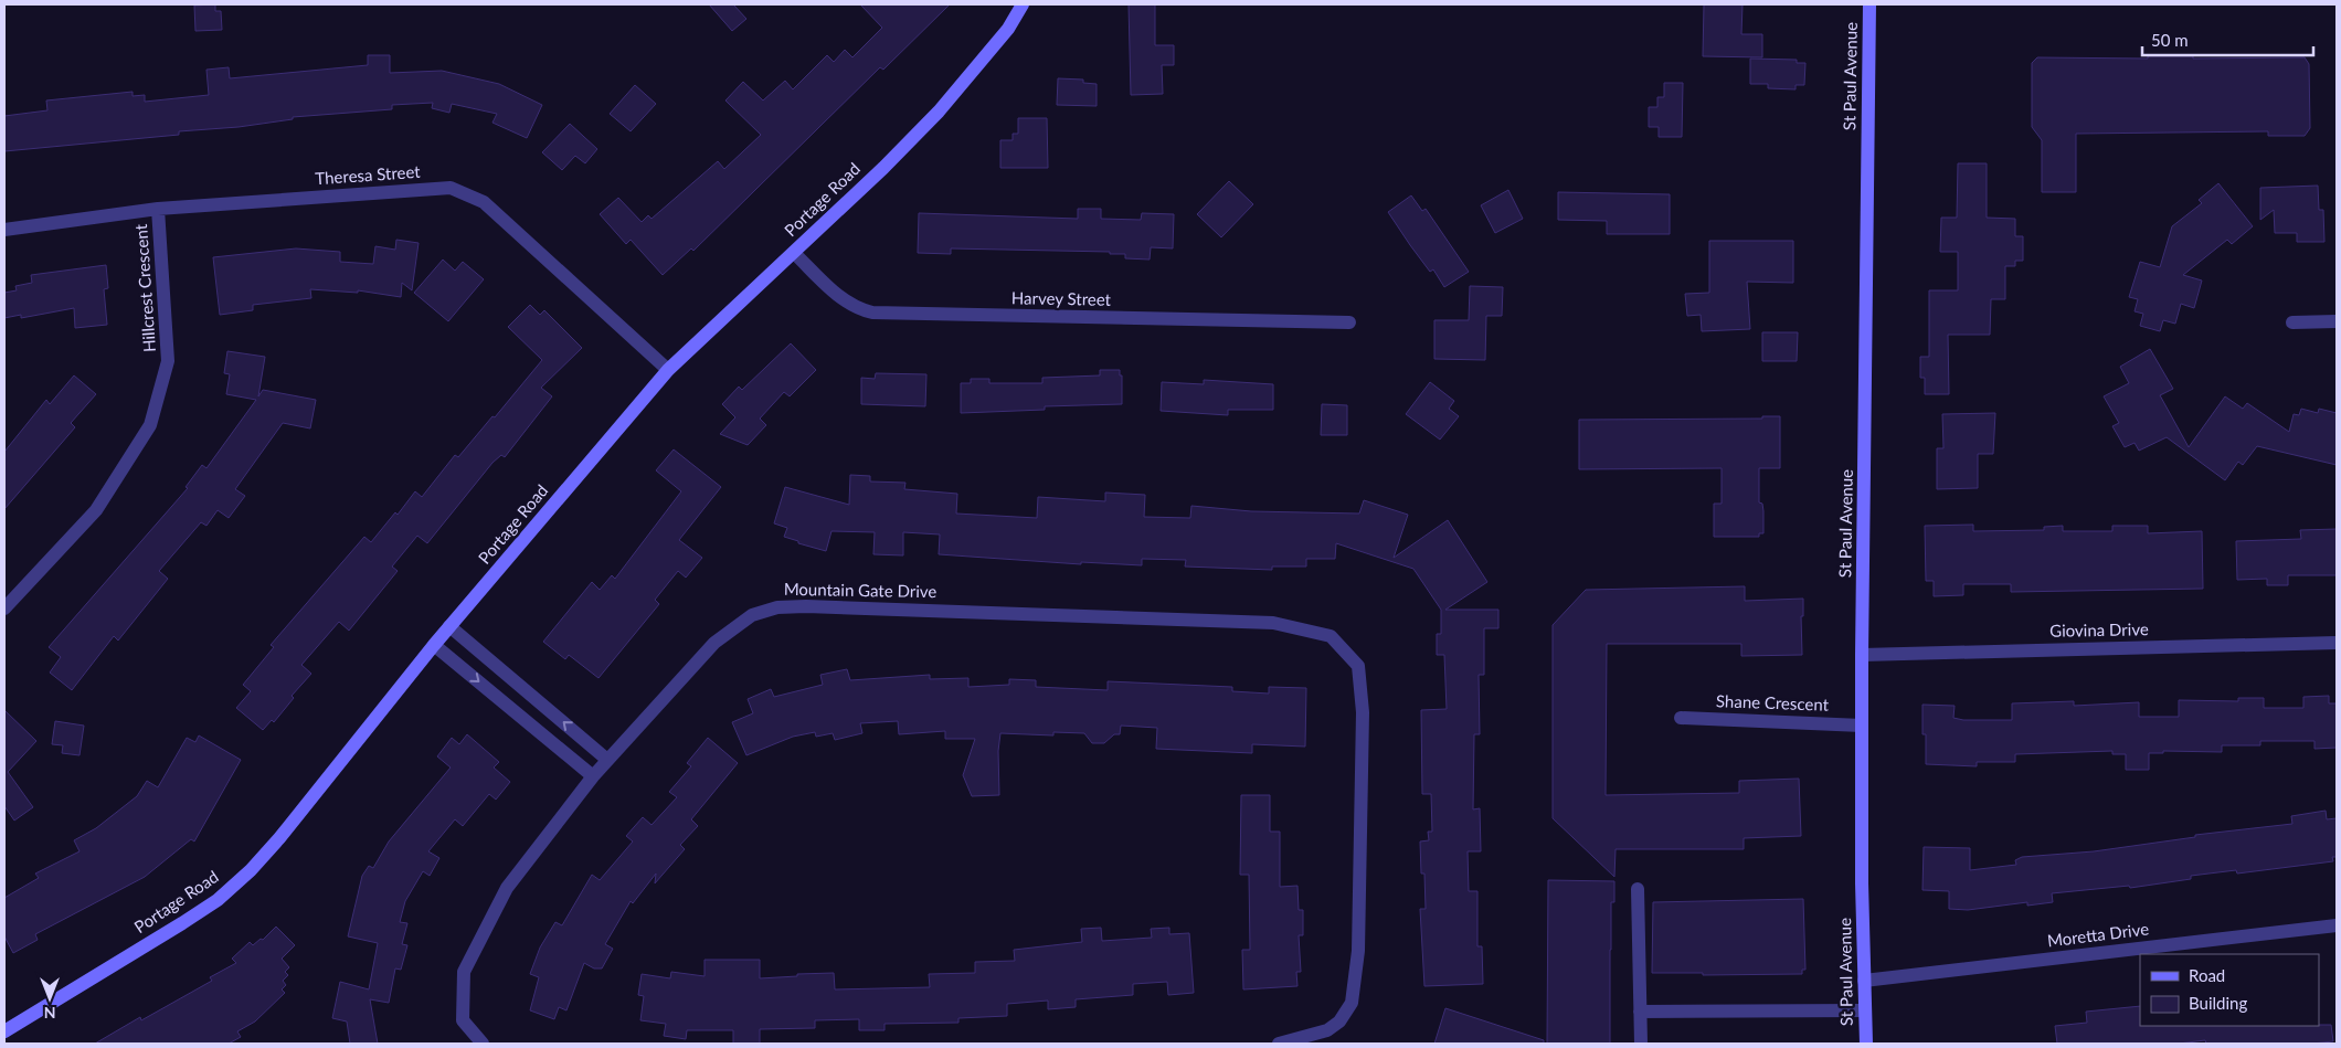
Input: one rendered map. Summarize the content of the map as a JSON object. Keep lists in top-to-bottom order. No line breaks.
{"streets":{"street":["St Paul Avenue","Theresa Street","Portage Road","Hillcrest Crescent","Harvey Street","Mountain Gate Drive","Giovina Drive","Shane Crescent","Moretta Drive"]},"crossings":[["St Paul Avenue","Giovina Drive"],["St Paul Avenue","Shane Crescent"],["St Paul Avenue","Moretta Drive"],["Theresa Street","Portage Road"],["Theresa Street","Hillcrest Crescent"],["Portage Road","Harvey Street"]],"legend":["Road","Building"],"scale_bar":"50 m","north":"bottom"}
